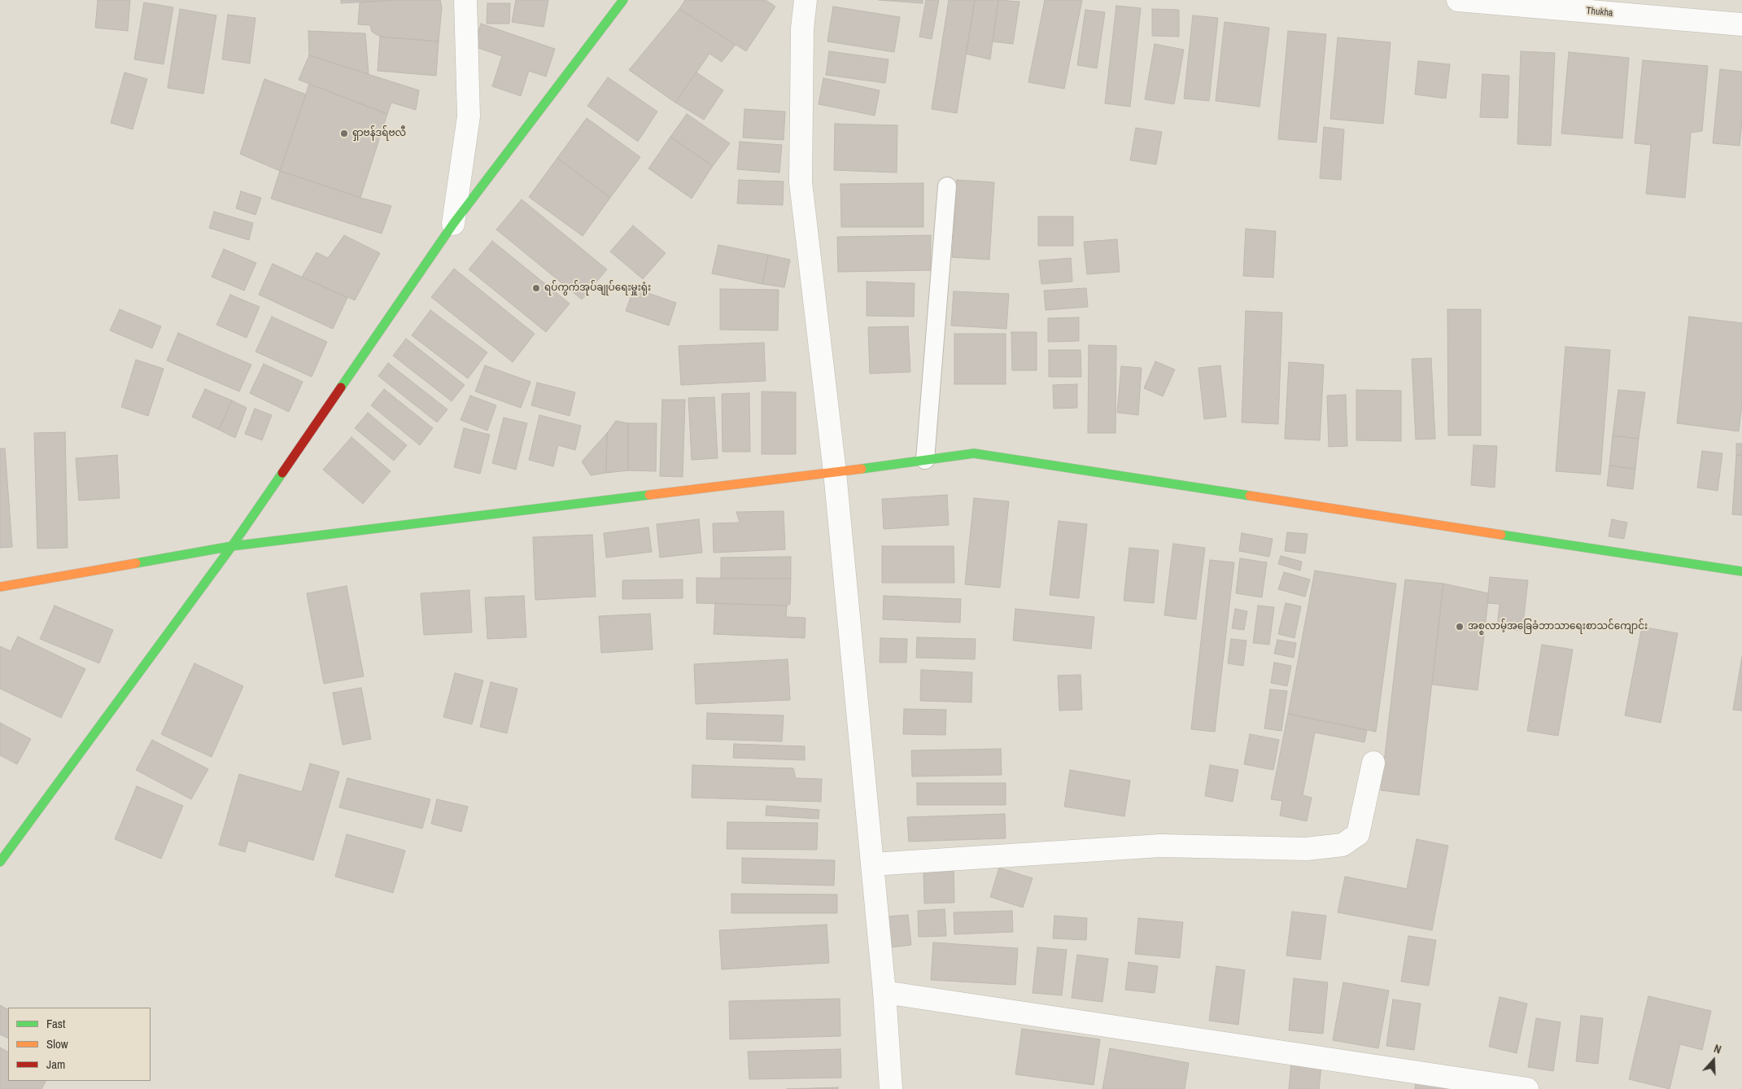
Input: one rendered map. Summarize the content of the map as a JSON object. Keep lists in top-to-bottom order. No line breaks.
{"streets":{"street":["Thukha"]},"places":["ရှာဗန်ဒရ်ဗလီ","ရပ်ကွက်အုပ်ချုပ်ရေးမှူးရုံး","အစ္စလာမ့်အခြေခံဘာသာရေးစာသင်ကျောင်း"],"legend":["Fast","Slow","Jam"],"north":"top"}
